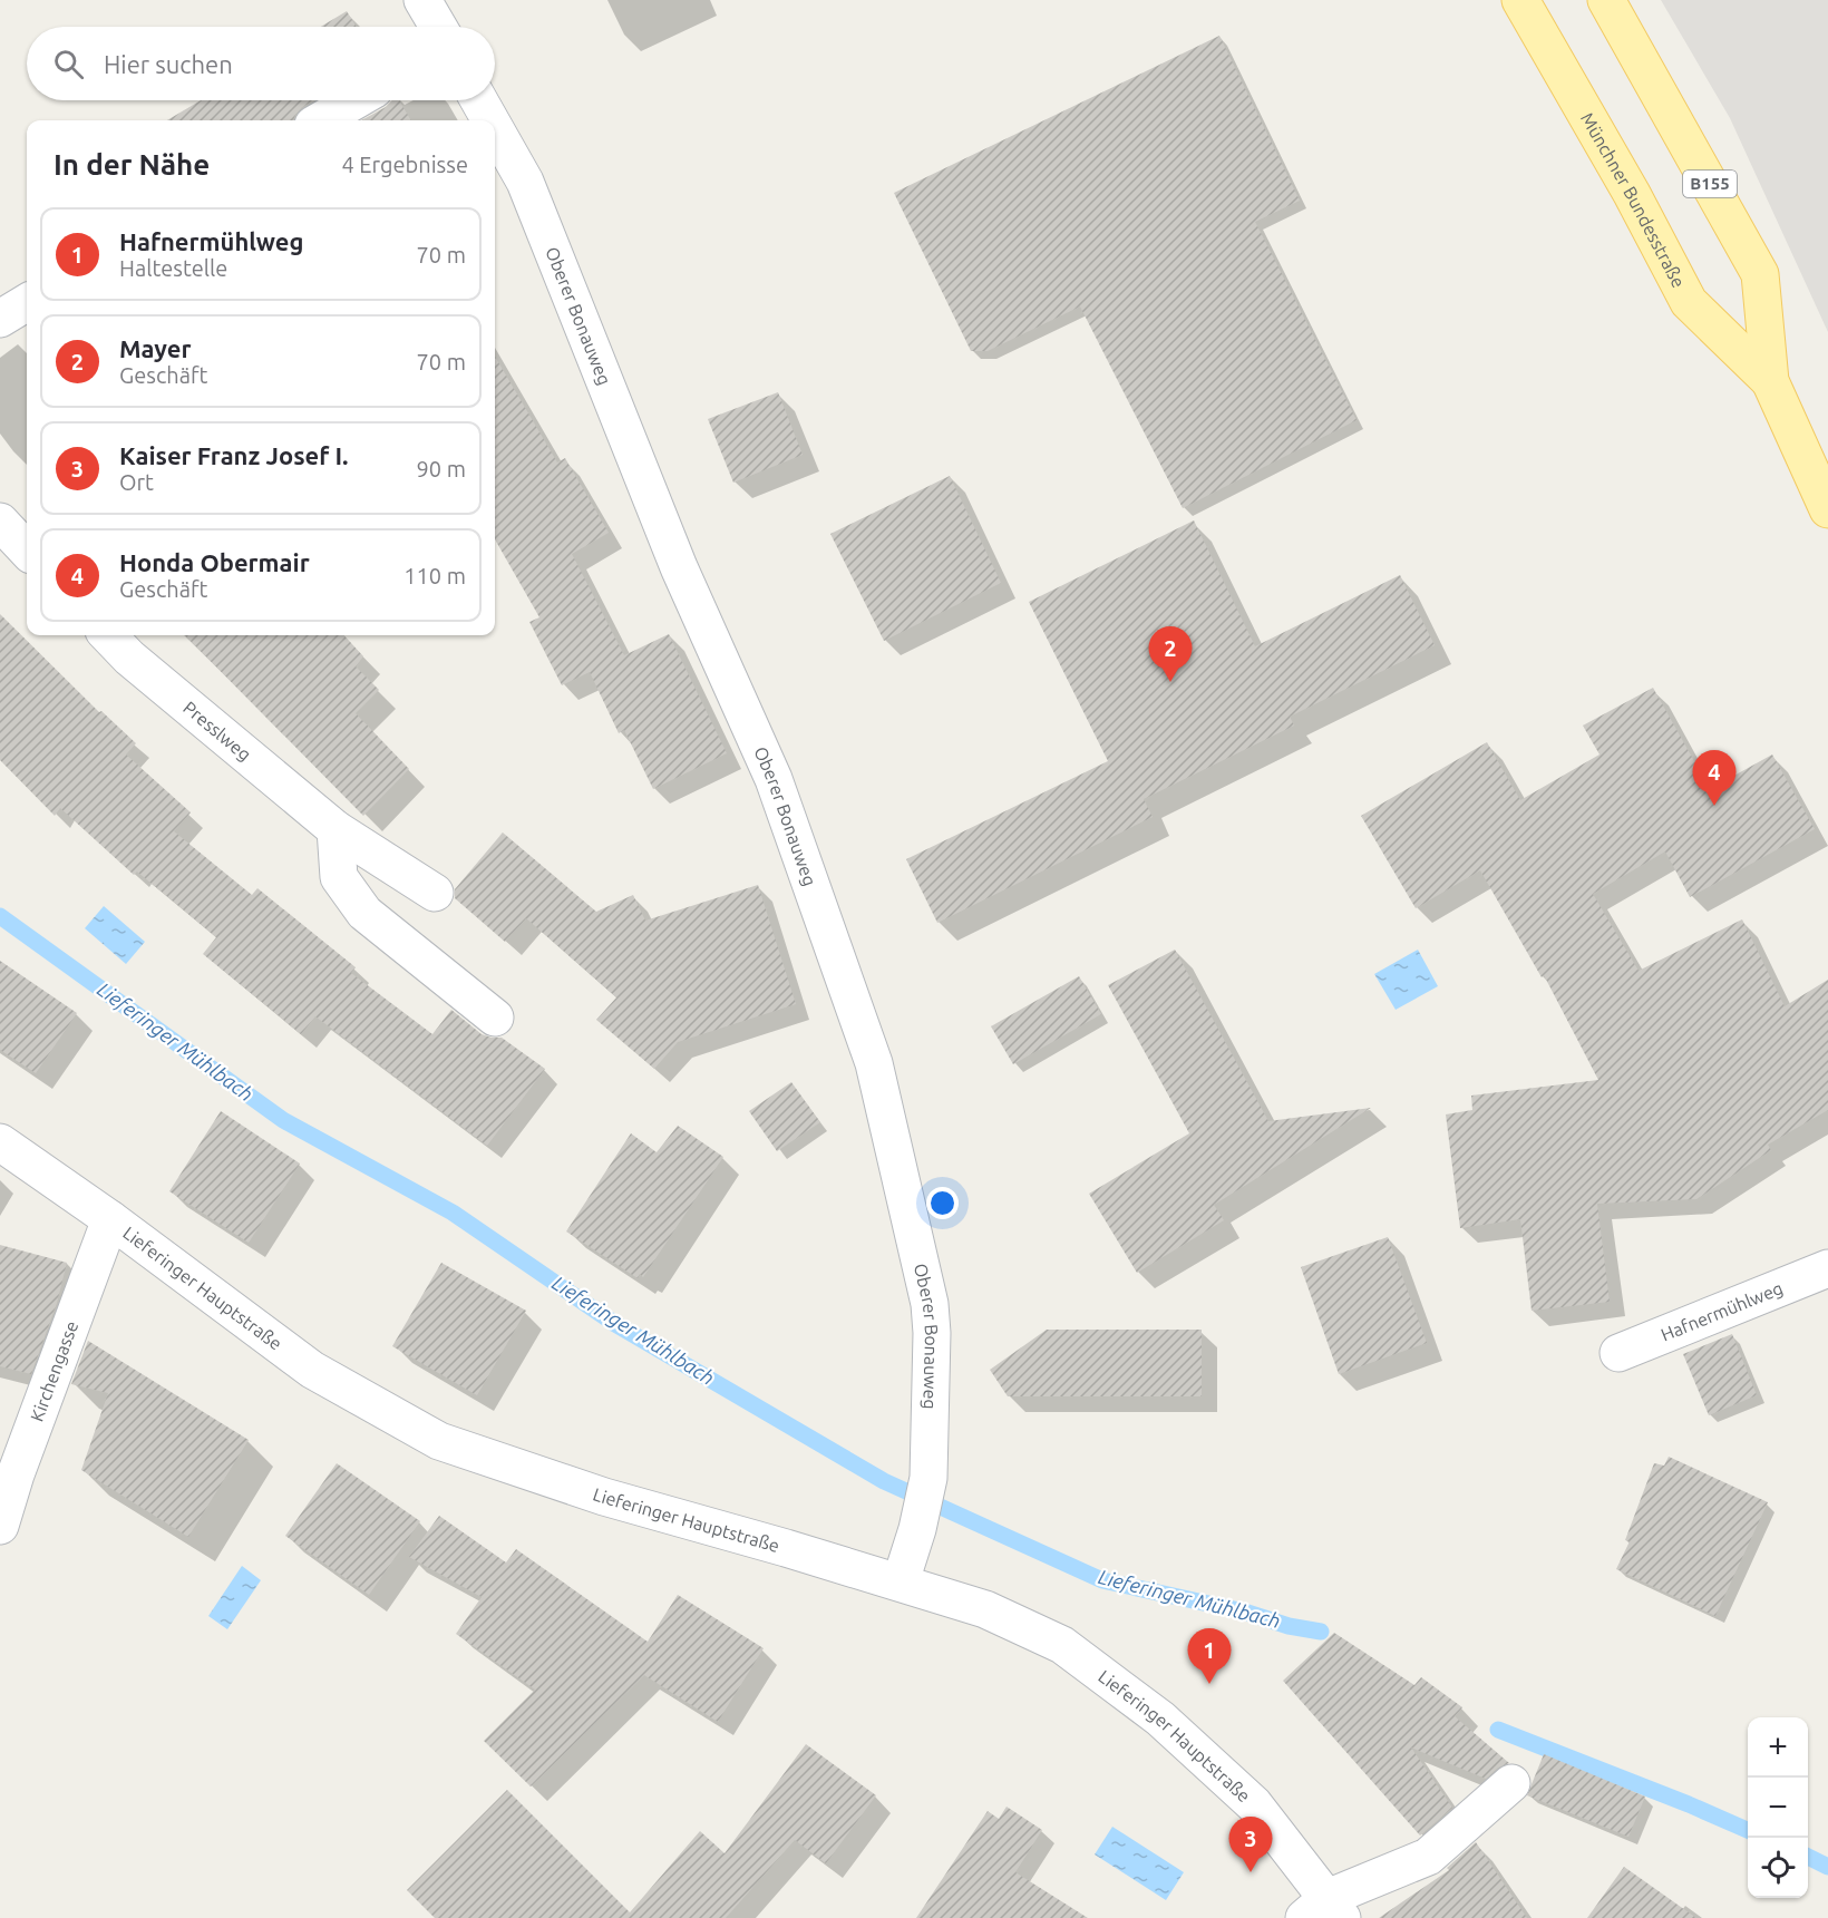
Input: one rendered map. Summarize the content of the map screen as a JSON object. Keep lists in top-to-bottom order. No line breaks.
{"streets":{"main road":["B155","Münchner Bundesstraße"],"street":["Oberer Bonauweg","Presslweg","Lieferinger Hauptstraße","Hafnermühlweg","Kirchengasse"]},"crossings":[["Oberer Bonauweg","Lieferinger Hauptstraße"],["Lieferinger Hauptstraße","Kirchengasse"]],"water":["Lieferinger Mühlbach"],"page":{"search":"Hier suchen","heading":["In der Nähe","4 Ergebnisse"],"list":[{"mark":"1","name":"Hafnermühlweg","note":"Haltestelle","value":"70 m"},{"mark":"2","name":"Mayer","note":"Geschäft","value":"70 m"},{"mark":"3","name":"Kaiser Franz Josef I.","note":"Ort","value":"90 m"},{"mark":"4","name":"Honda Obermair","note":"Geschäft","value":"110 m"}],"pins":["2","4","1","3"],"map_buttons":["+","−"]}}
